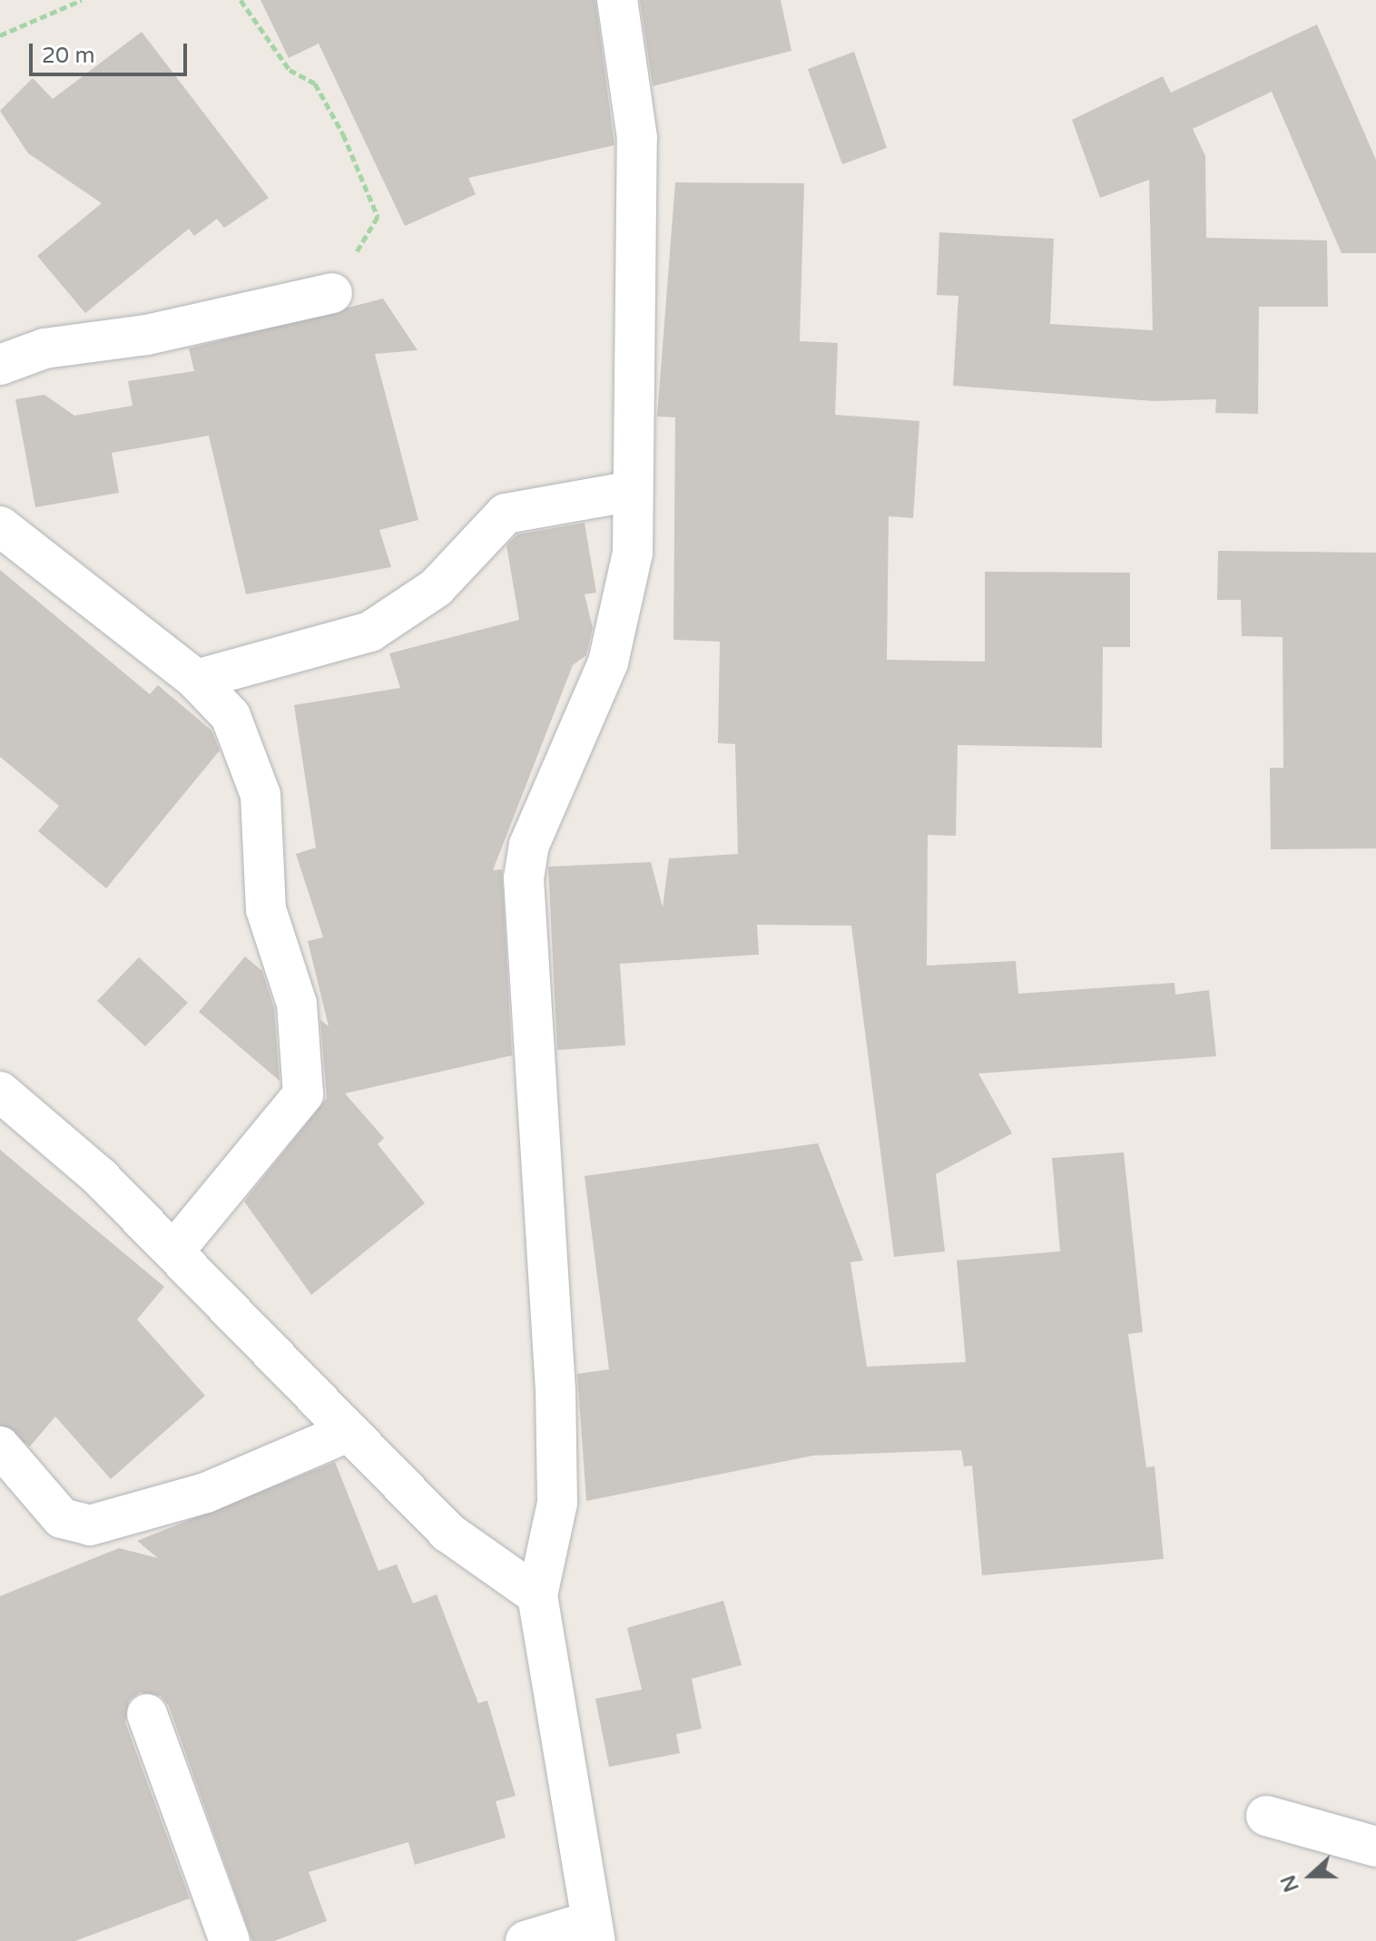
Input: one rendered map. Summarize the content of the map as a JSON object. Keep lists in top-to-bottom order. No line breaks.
{"scale_bar":"20 m","north":"left"}
